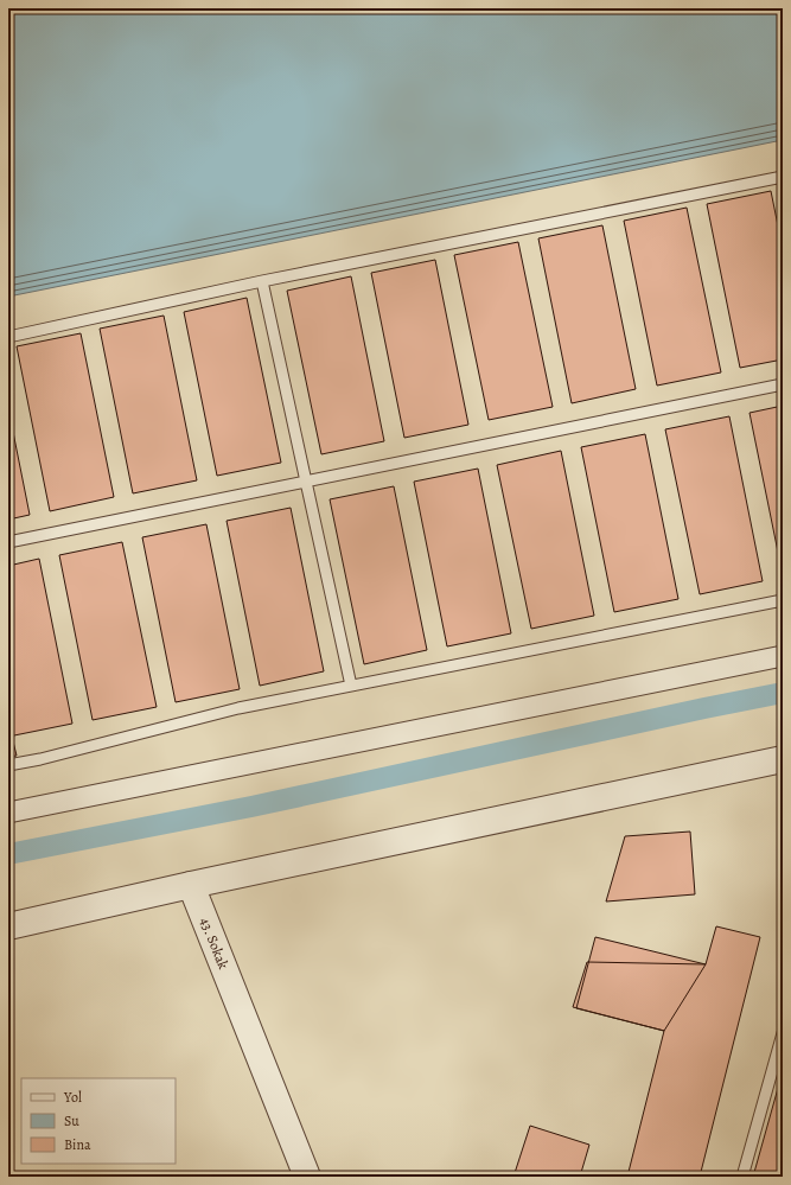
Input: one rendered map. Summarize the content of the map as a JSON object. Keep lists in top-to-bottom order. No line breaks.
{"streets":{"street":["43. Sokak"]},"legend":["Yol","Su","Bina"]}
